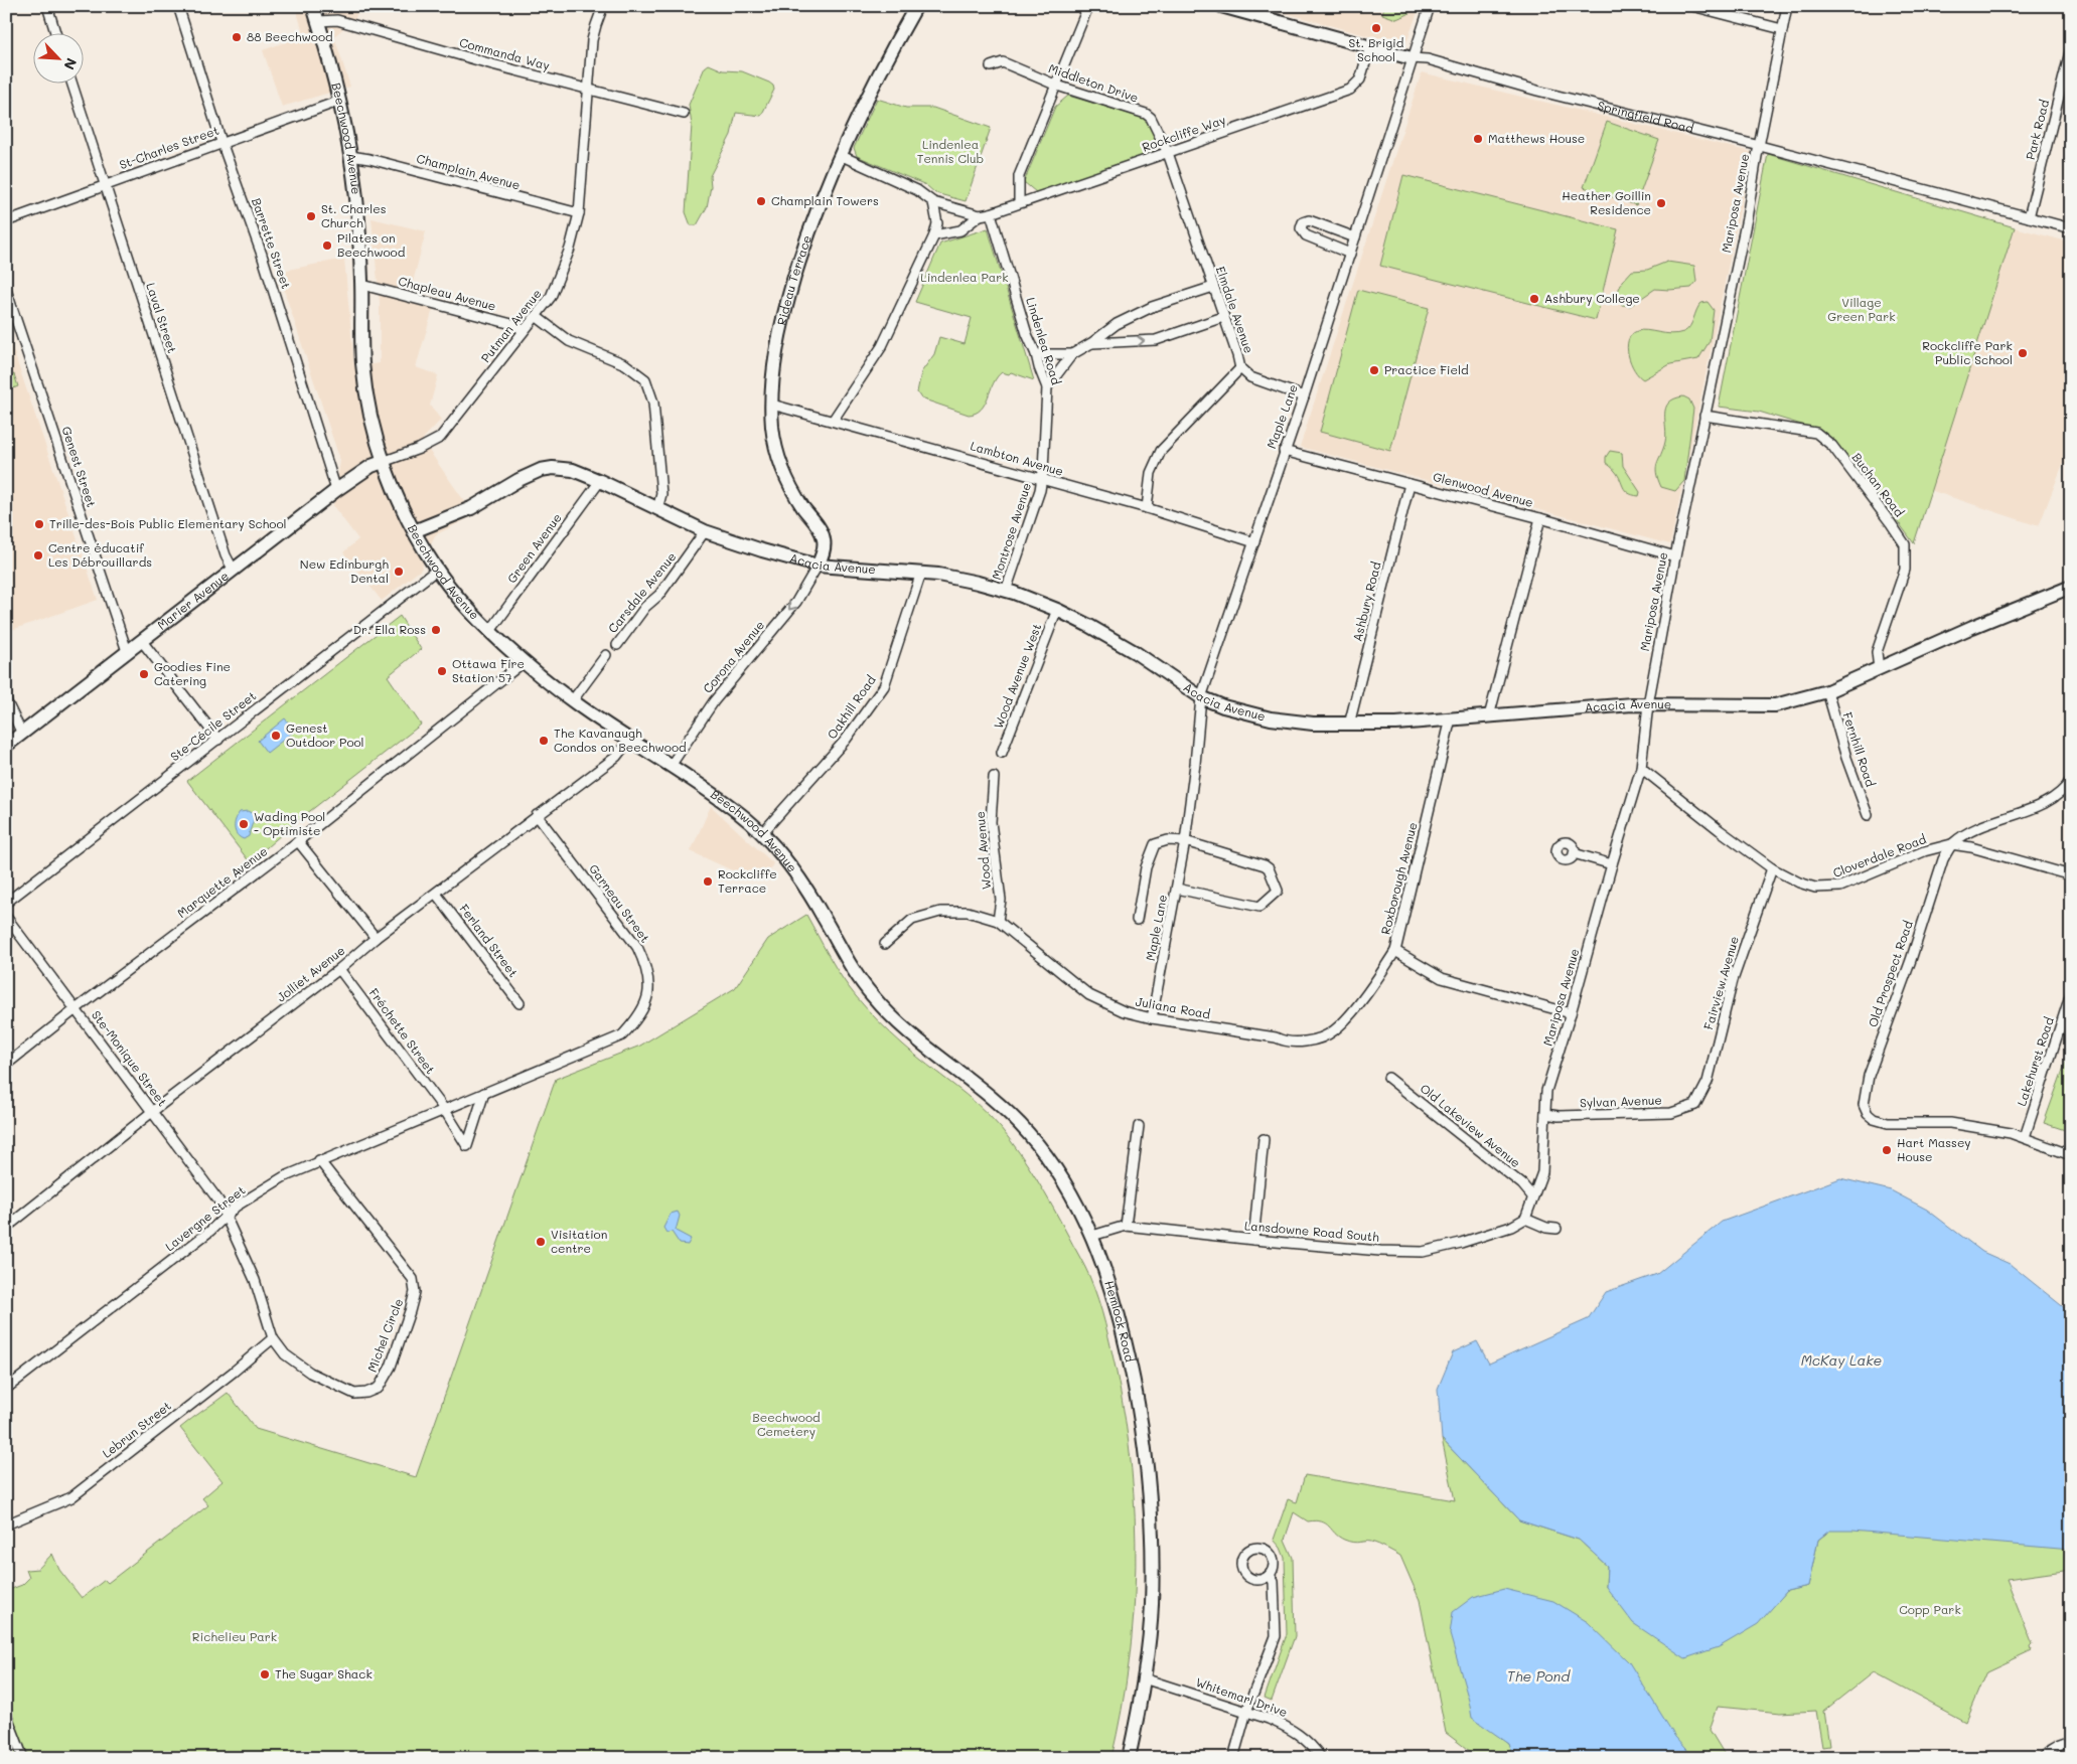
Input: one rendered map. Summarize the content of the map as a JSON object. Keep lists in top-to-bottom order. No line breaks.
{"streets":{"street":["Commanda Way","Middleton Drive","Springfield Road","Park Road","Rockcliffe Way","Beechwood Avenue","St-Charles Street","Champlain Avenue","Mariposa Avenue","Barrette Street","Rideau Terrace","Chapleau Avenue","Elmdale Avenue","Laval Street","Putman Avenue","Lindenlea Road","Maple Lane","Lambton Avenue","Genest Street","Buchan Road","Glenwood Avenue","Montrose Avenue","Green Avenue","Acacia Avenue","Carsdale Avenue","Marier Avenue","Ashbury Road","Corona Avenue","Wood Avenue West","Oakhill Road","Ste-Cécile Street","Fernhill Road","Wood Avenue","Cloverdale Road","Roxborough Avenue","Marquette Avenue","Garneau Street","Ferland Street","Jolliet Avenue","Old Prospect Road","Fairview Avenue","Juliana Road","Fréchette Street","Ste-Monique Street","Lakehurst Road","Sylvan Avenue","Old Lakeview Avenue","Lavergne Street","Lansdowne Road South","Hemlock Road","Michel Circle","Lebrun Street","Whitemarl Drive"]},"crossings":[["Commanda Way","Beechwood Avenue"],["Commanda Way","Putman Avenue"],["Middleton Drive","Rockcliffe Way"],["Middleton Drive","Elmdale Avenue"],["Springfield Road","Park Road"],["Springfield Road","Rockcliffe Way"],["Springfield Road","Mariposa Avenue"],["Springfield Road","Maple Lane"],["Rockcliffe Way","Rideau Terrace"],["Rockcliffe Way","Elmdale Avenue"],["Rockcliffe Way","Lindenlea Road"],["Beechwood Avenue","St-Charles Street"],["Beechwood Avenue","Champlain Avenue"],["Beechwood Avenue","Chapleau Avenue"],["Beechwood Avenue","Putman Avenue"],["Beechwood Avenue","Green Avenue"],["Beechwood Avenue","Acacia Avenue"],["Beechwood Avenue","Marier Avenue"],["Beechwood Avenue","Corona Avenue"],["Beechwood Avenue","Oakhill Road"],["Beechwood Avenue","Ste-Cécile Street"],["Beechwood Avenue","Marquette Avenue"],["Beechwood Avenue","Jolliet Avenue"],["Beechwood Avenue","Hemlock Road"],["St-Charles Street","Barrette Street"],["St-Charles Street","Laval Street"],["Champlain Avenue","Putman Avenue"],["Mariposa Avenue","Buchan Road"],["Mariposa Avenue","Glenwood Avenue"],["Mariposa Avenue","Acacia Avenue"],["Mariposa Avenue","Cloverdale Road"],["Mariposa Avenue","Roxborough Avenue"],["Mariposa Avenue","Sylvan Avenue"],["Mariposa Avenue","Old Lakeview Avenue"],["Barrette Street","Marier Avenue"],["Rideau Terrace","Lambton Avenue"],["Rideau Terrace","Acacia Avenue"],["Rideau Terrace","Corona Avenue"],["Chapleau Avenue","Putman Avenue"],["Elmdale Avenue","Lambton Avenue"],["Laval Street","Marier Avenue"],["Putman Avenue","Marier Avenue"],["Lindenlea Road","Lambton Avenue"],["Lindenlea Road","Montrose Avenue"],["Maple Lane","Lambton Avenue"],["Maple Lane","Glenwood Avenue"],["Maple Lane","Acacia Avenue"],["Maple Lane","Juliana Road"],["Lambton Avenue","Montrose Avenue"],["Genest Street","Marier Avenue"],["Buchan Road","Acacia Avenue"],["Glenwood Avenue","Ashbury Road"],["Montrose Avenue","Acacia Avenue"],["Green Avenue","Acacia Avenue"],["Acacia Avenue","Carsdale Avenue"],["Acacia Avenue","Ashbury Road"],["Acacia Avenue","Corona Avenue"],["Acacia Avenue","Wood Avenue West"],["Acacia Avenue","Oakhill Road"],["Acacia Avenue","Fernhill Road"],["Acacia Avenue","Roxborough Avenue"],["Wood Avenue","Juliana Road"],["Cloverdale Road","Old Prospect Road"],["Cloverdale Road","Fairview Avenue"],["Roxborough Avenue","Juliana Road"],["Marquette Avenue","Ste-Monique Street"],["Garneau Street","Jolliet Avenue"],["Garneau Street","Lavergne Street"],["Ferland Street","Jolliet Avenue"],["Jolliet Avenue","Fréchette Street"],["Jolliet Avenue","Ste-Monique Street"],["Old Prospect Road","Lakehurst Road"],["Fairview Avenue","Sylvan Avenue"],["Fréchette Street","Lavergne Street"],["Ste-Monique Street","Lavergne Street"],["Ste-Monique Street","Michel Circle"],["Lavergne Street","Michel Circle"],["Lansdowne Road South","Hemlock Road"],["Hemlock Road","Whitemarl Drive"],["Michel Circle","Lebrun Street"]],"one_way":["Corona Avenue"],"water":["McKay Lake","The Pond"],"parks":["Lindenlea Tennis Club","Lindenlea Park","Village Green Park","Beechwood Cemetery","Copp Park","Richelieu Park"],"places":["St. Brigid School","88 Beechwood","Matthews House","Champlain Towers","Heather Goillin Residence","St. Charles Church","Pilates on Beechwood","Ashbury College","Rockcliffe Park Public School","Practice Field","Trille-des-Bois Public Elementary School","Centre éducatif Les Débrouillards","New Edinburgh Dental","Dr. Ella Ross","Ottawa Fire Station 57","Goodies Fine Catering","Genest Outdoor Pool","The Kavanaugh Condos on Beechwood","Wading Pool - Optimiste","Rockcliffe Terrace","Hart Massey House","Visitation centre","The Sugar Shack"],"north":"bottom right"}
